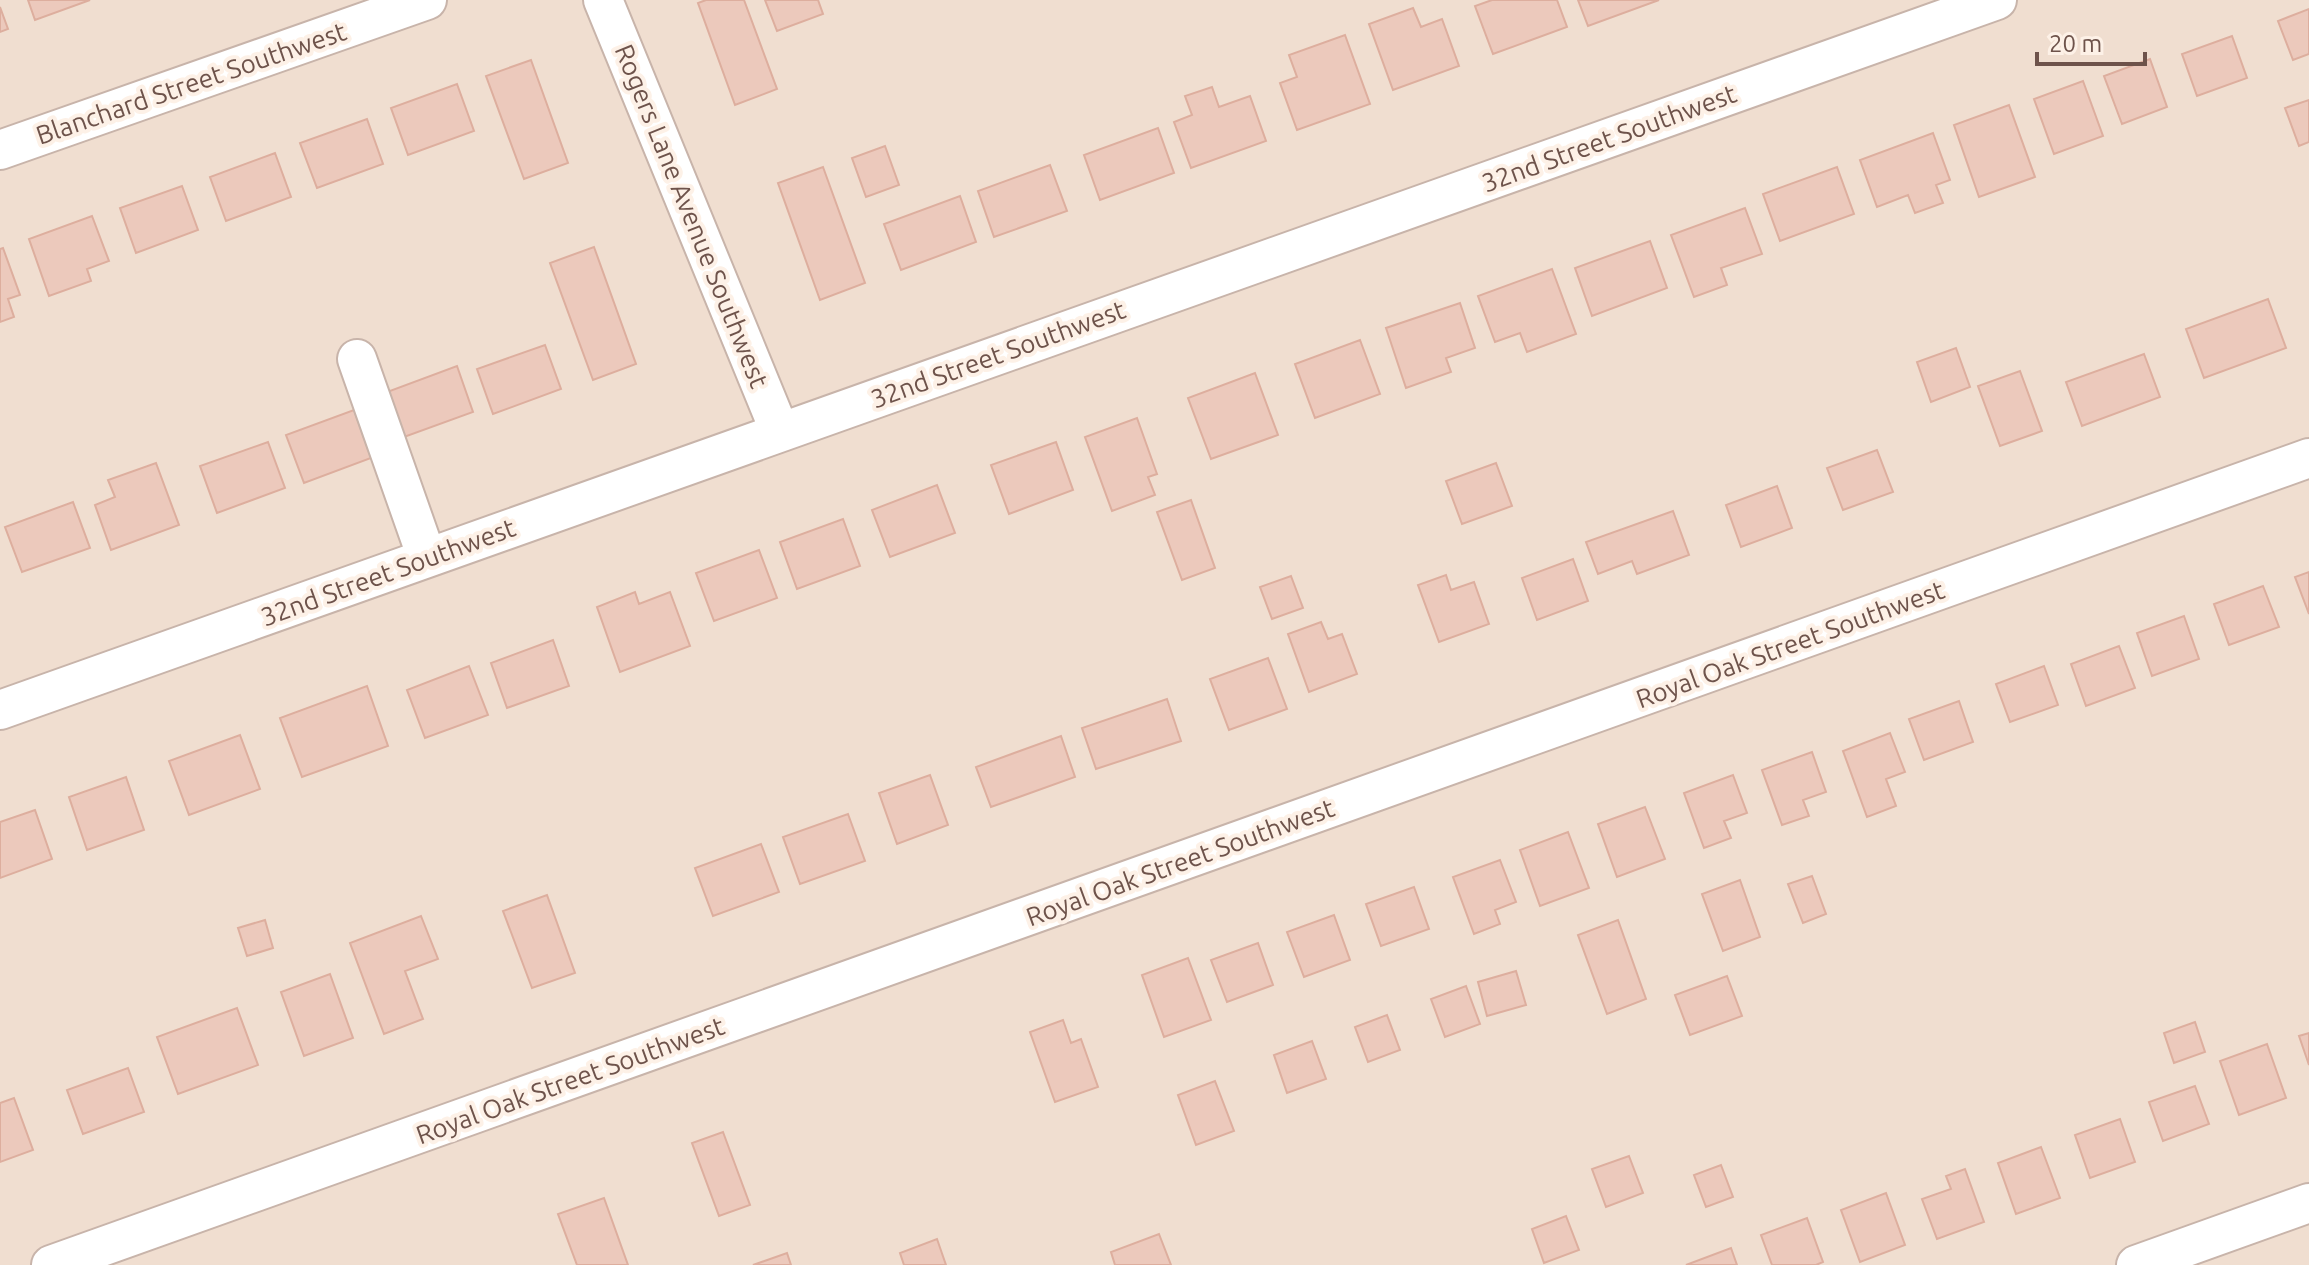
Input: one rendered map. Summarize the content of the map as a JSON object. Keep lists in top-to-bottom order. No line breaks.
{"streets":{"street":["Blanchard Street Southwest","32nd Street Southwest","Rogers Lane Avenue Southwest","Royal Oak Street Southwest"]},"crossings":[["32nd Street Southwest","Rogers Lane Avenue Southwest"]],"scale_bar":"20 m"}
